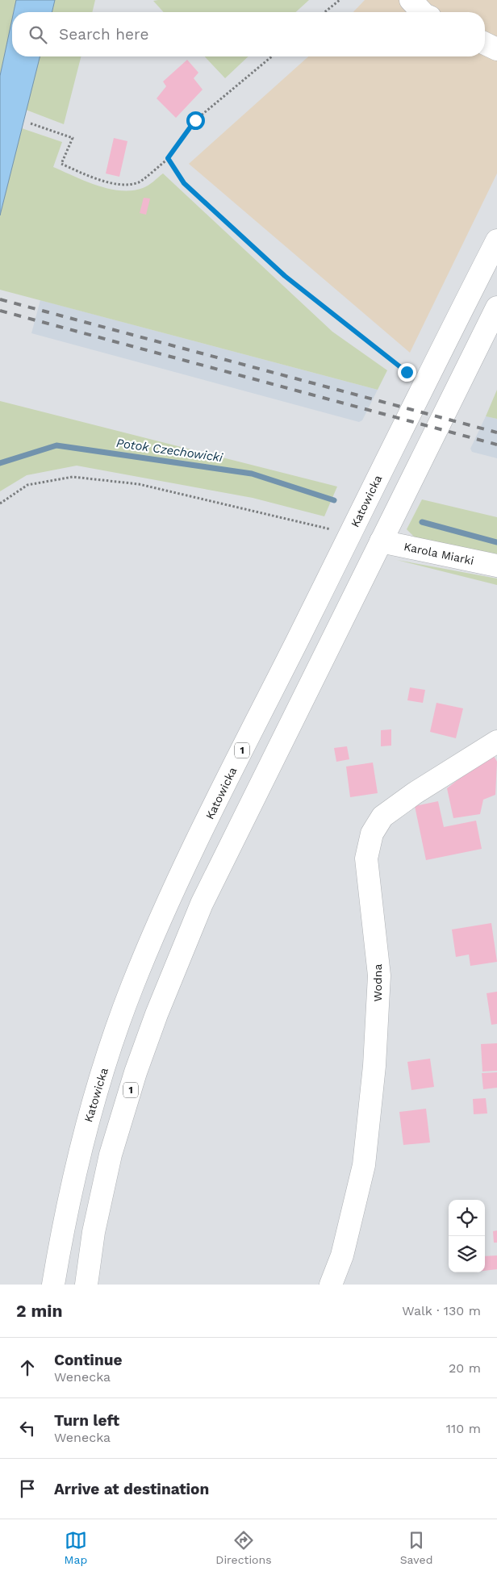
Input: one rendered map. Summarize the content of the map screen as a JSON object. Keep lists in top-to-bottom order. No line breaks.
{"streets":{"main road":["Katowicka","Karola Miarki","1","Wodna"]},"crossings":[["Karola Miarki","1"]],"water":["Potok Czechowicki"],"page":{"search":"Search here","heading":["2 min","Walk · 130 m"],"list":[["Continue","Wenecka","20 m"],["Turn left","Wenecka","110 m"],"Arrive at destination"],"nav":["Map","Directions","Saved"]}}
